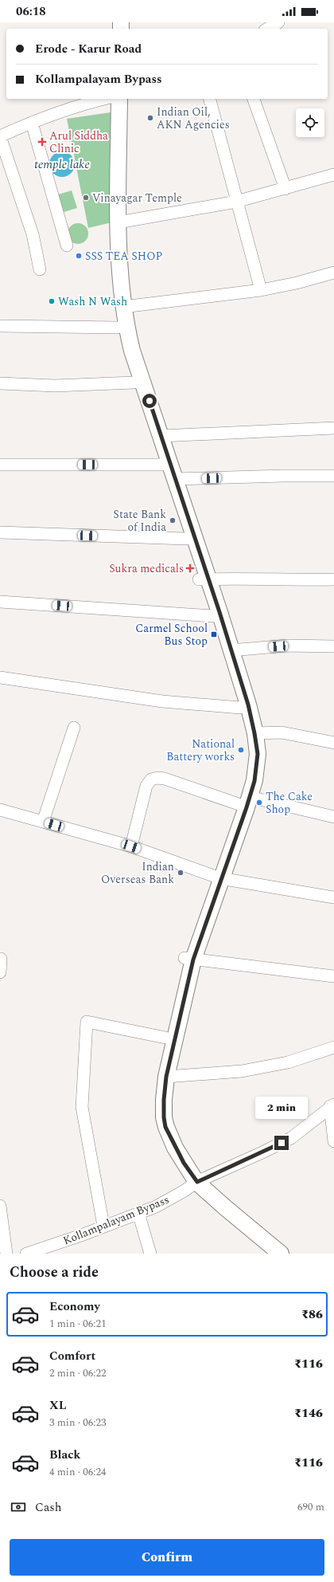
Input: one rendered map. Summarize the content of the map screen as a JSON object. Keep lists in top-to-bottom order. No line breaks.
{"streets":{"street":["Kollampalayam Bypass"]},"water":["temple lake"],"places":{"other":["Indian Oil, AKN Agencies","Vinayagar Temple","SSS TEA SHOP","Wash N Wash","State Bank of India","National Battery works","The Cake Shop","Indian Overseas Bank"],"health":["Arul Siddha Clinic","Sukra medicals"],"transit":["Carmel School Bus Stop"]},"page":{"status":"06:18","banner":["Erode - Karur Road","Kollampalayam Bypass"],"bubble":"2 min","heading":"Choose a ride","list":[{"name":"Economy","note":"1 min · 06:21","value":"₹86"},{"name":"Comfort","note":"2 min · 06:22","value":"₹116"},{"name":"XL","note":"3 min · 06:23","value":"₹146"},{"name":"Black","note":"4 min · 06:24","value":"₹116"}],"pay":["Cash","690 m"],"buttons":"Confirm"}}
